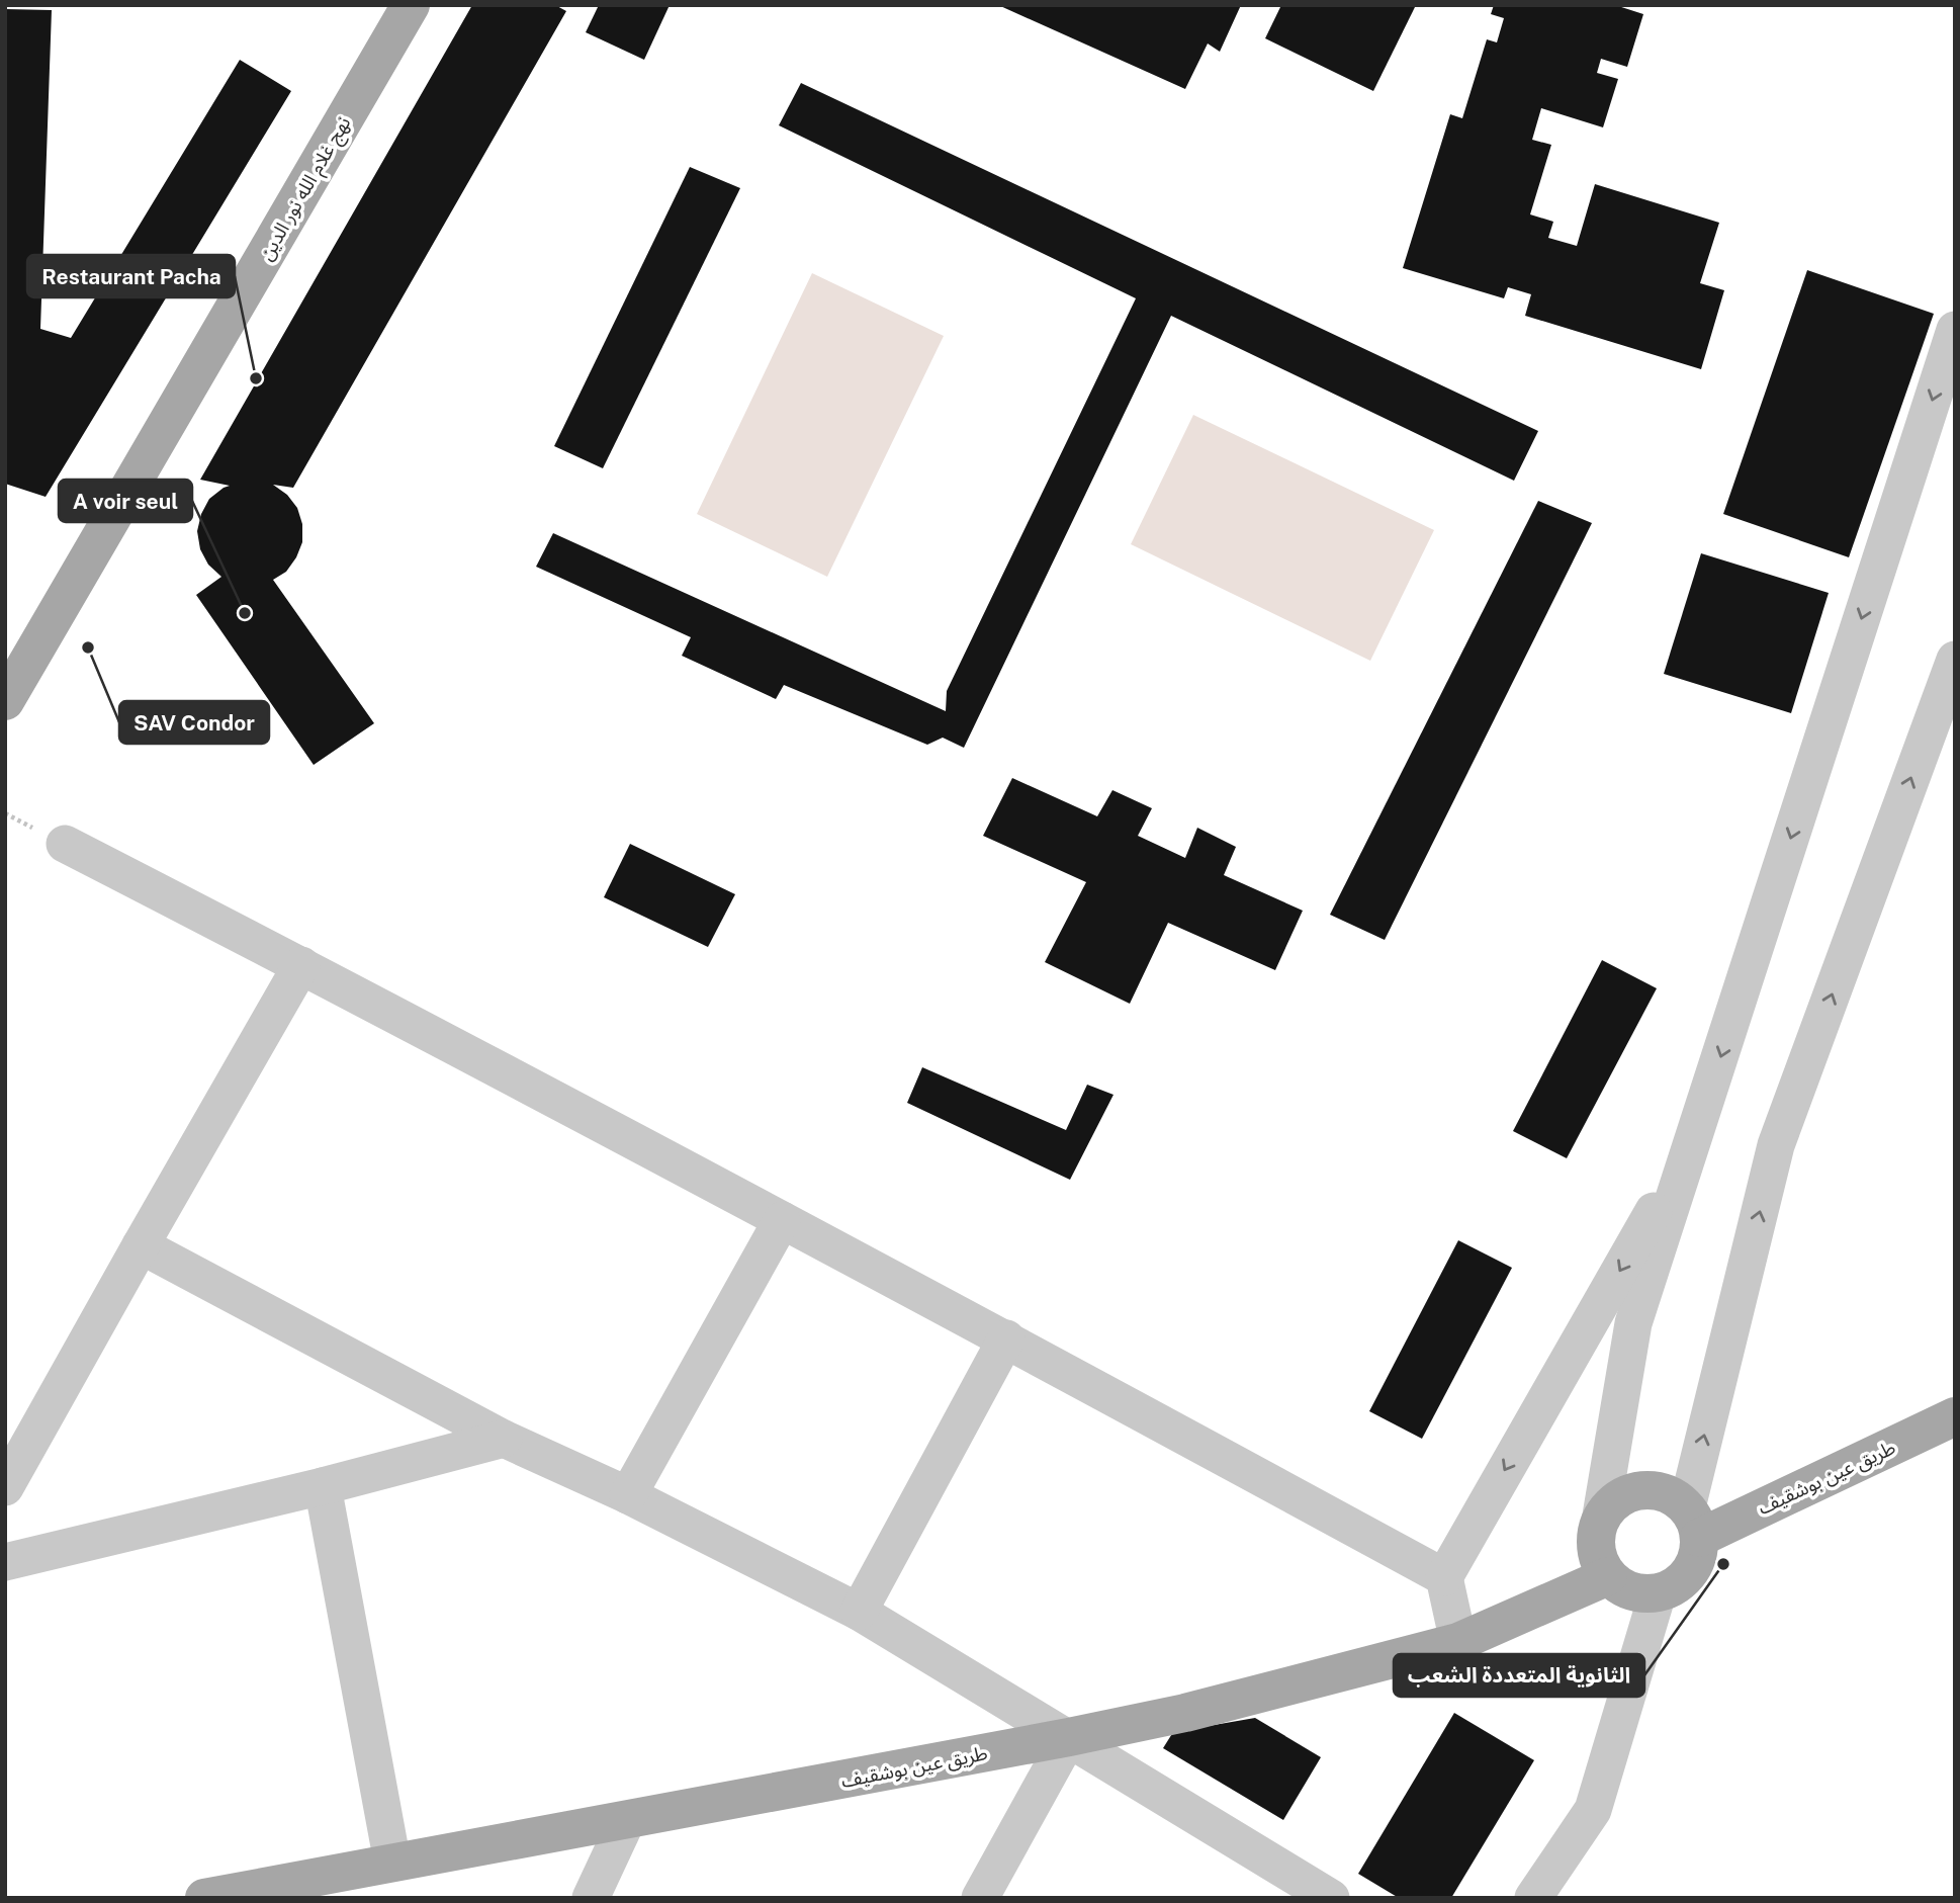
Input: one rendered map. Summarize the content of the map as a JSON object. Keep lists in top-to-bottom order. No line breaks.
{"streets":{"main road":["نهج غلام الله نور الدين","طريق عين بوشقيف"]},"places":["Restaurant Pacha","A voir seul","SAV Condor","الثانوية المتعددة الشعب"]}
